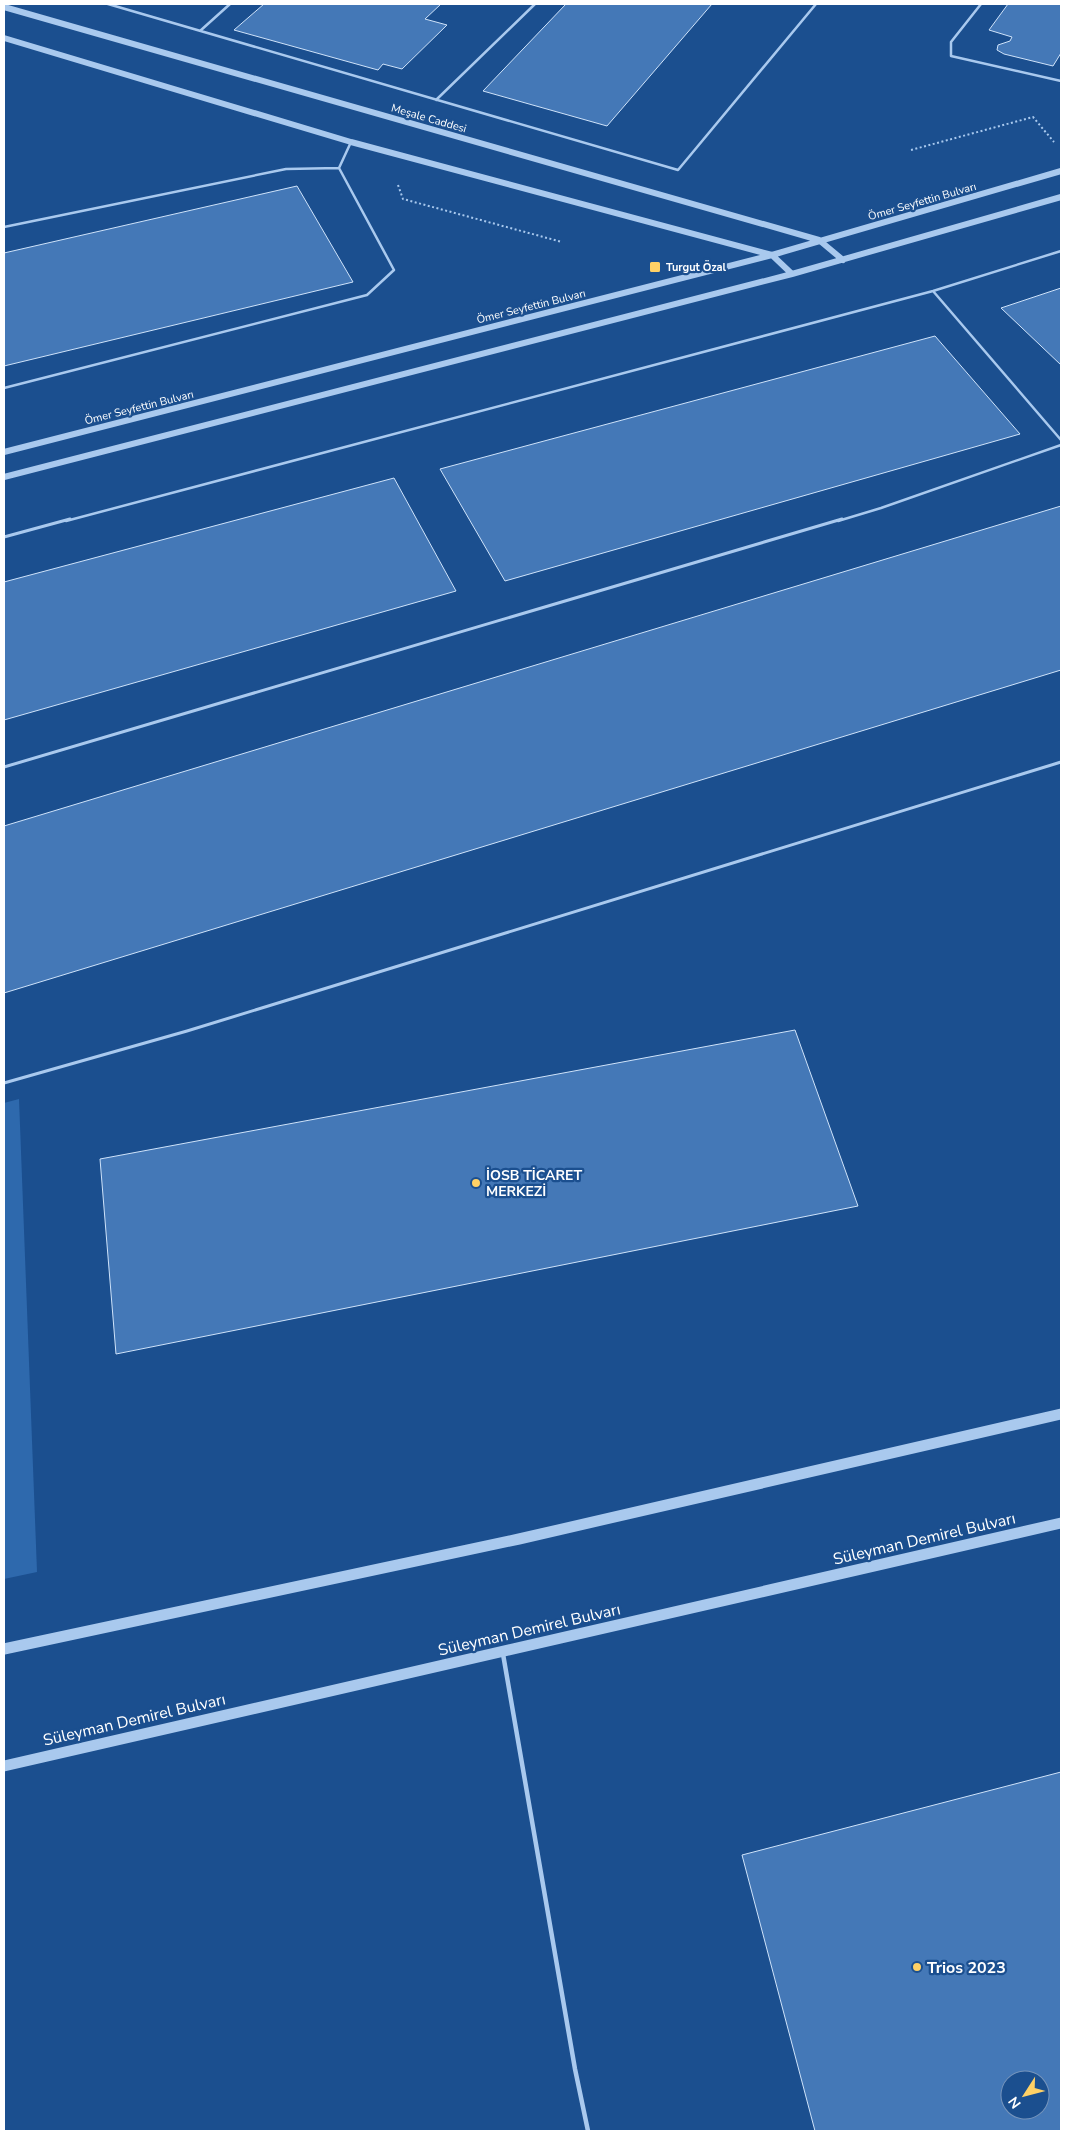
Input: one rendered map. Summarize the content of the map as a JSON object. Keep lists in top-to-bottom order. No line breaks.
{"streets":{"street":["Meşale Caddesi","Ömer Seyfettin Bulvarı","Süleyman Demirel Bulvarı"]},"crossings":[["Meşale Caddesi","Ömer Seyfettin Bulvarı"]],"places":{"transit":["Turgut Özal"],"other":["İOSB TİCARET MERKEZİ","Trios 2023"]},"north":"bottom left"}
